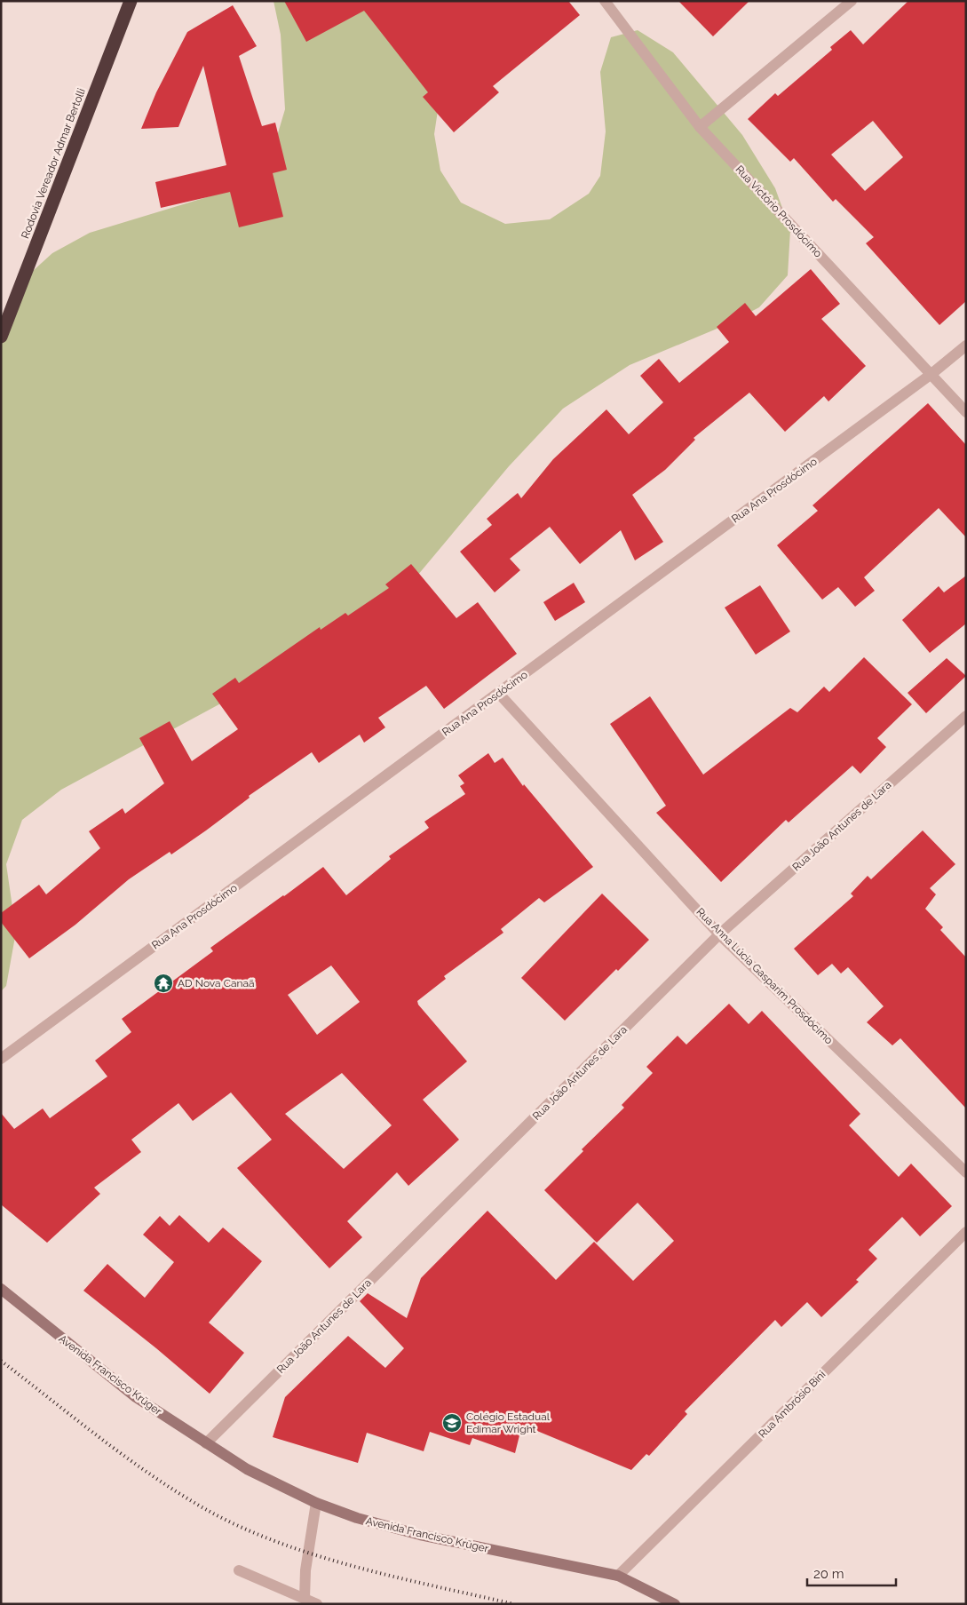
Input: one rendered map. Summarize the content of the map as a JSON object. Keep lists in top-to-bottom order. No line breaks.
{"streets":{"highway":["Rodovia Vereador Admar Bertolli"],"main road":["Avenida Francisco Krüger"],"street":["Rua Victório Prosdócimo","Rua Ana Prosdócimo","Rua João Antunes de Lara","Rua Anna Lúcia Gasparim Prosdócimo","Rua Ambrósio Bini"]},"crossings":[["Rua Victório Prosdócimo","Rua Ana Prosdócimo"],["Rua Ana Prosdócimo","Rua Anna Lúcia Gasparim Prosdócimo"],["Rua João Antunes de Lara","Rua Anna Lúcia Gasparim Prosdócimo"],["Rua João Antunes de Lara","Avenida Francisco Krüger"],["Avenida Francisco Krüger","Rua Ambrósio Bini"]],"places":{"temple":["AD Nova Canaã"],"school or university":["Colégio Estadual Edimar Wright"]},"scale_bar":"20 m"}
